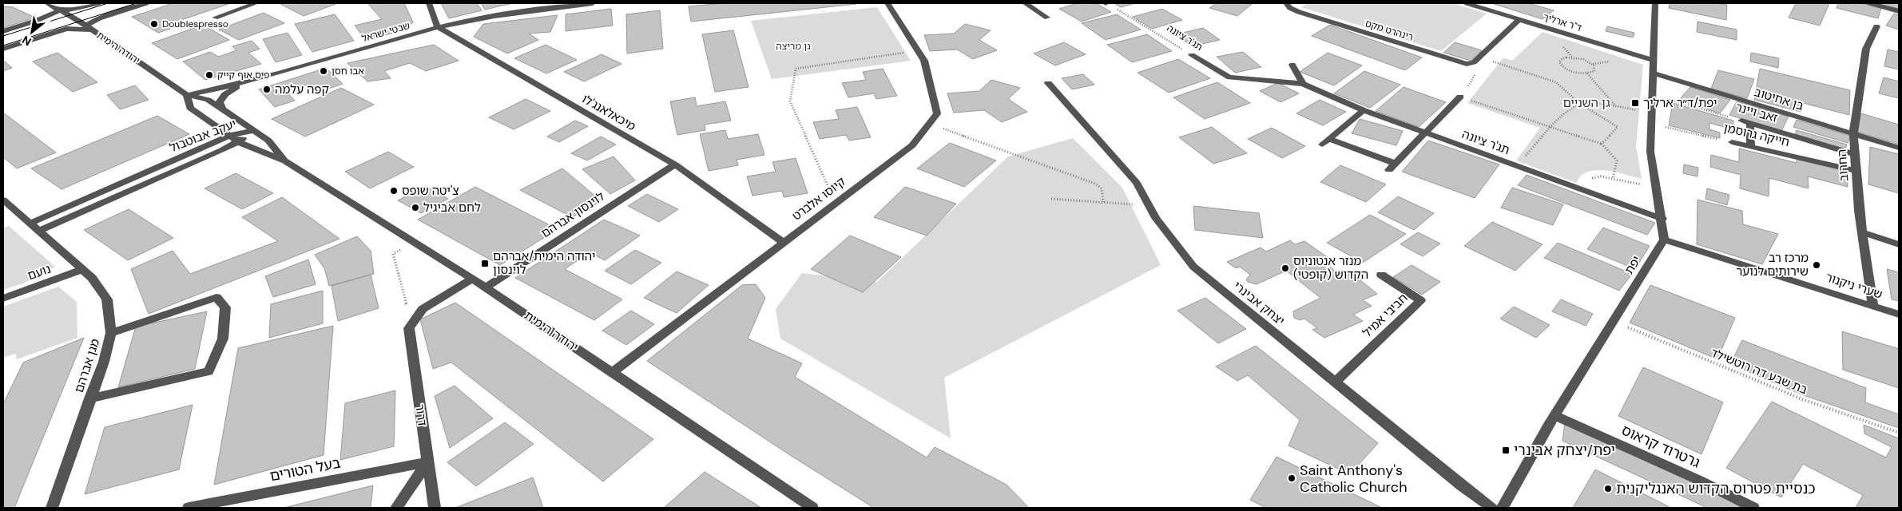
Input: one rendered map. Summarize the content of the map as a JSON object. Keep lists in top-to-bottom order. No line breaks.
{"streets":{"street":["ד\"ר ארליך","רינהרט מקס","שבטי ישראל","תג'ר ציונה","יהודה הימית","בן אחיטוב","מיכאלאנג'לו","זאב ויינר","חייקה גרוסמן","יעקב אבוטבול","החרוב","קיוסו אלברט","לוינסון אברהם","יפת","נועם","שערי ניקנור","יצחק אבינרי","חביבי אמיל","מגן אברהם","דרור","גרטרוד קראוס","בעל הטורים"],"path":["בת שבע דה רוטשילד"]},"crossings":[["שבטי ישראל","יהודה הימית"],["שבטי ישראל","מיכאלאנג'לו"],["יהודה הימית","יעקב אבוטבול"],["יהודה הימית","קיוסו אלברט"],["יהודה הימית","לוינסון אברהם"],["בן אחיטוב","החרוב"],["מיכאלאנג'לו","קיוסו אלברט"],["מיכאלאנג'לו","לוינסון אברהם"],["זאב ויינר","החרוב"],["חייקה גרוסמן","החרוב"],["יעקב אבוטבול","מגן אברהם"],["החרוב","שערי ניקנור"],["יפת","שערי ניקנור"],["יפת","בת שבע דה רוטשילד"],["יפת","גרטרוד קראוס"],["נועם","מגן אברהם"],["יצחק אבינרי","חביבי אמיל"],["דרור","בעל הטורים"]],"parks":["גן מריצה","גן השניים"],"places":{"other":["Doublespresso","אבו חסן","פיס אוף קייק","קפה עלמה","צ'יטה שופס","לחם אביגיל","מרכז רב שירותים לנוער","מנזר אנטוניוס הקדוש (קופטי)","Saint Anthony's Catholic Church","כנסיית פטרוס הקדוש האנגליקנית"],"transit":["יפת/ד״ר ארליך","יהודה הימית/אברהם לוינסון","יפת/יצחק אבינרי"]},"north":"bottom left"}
